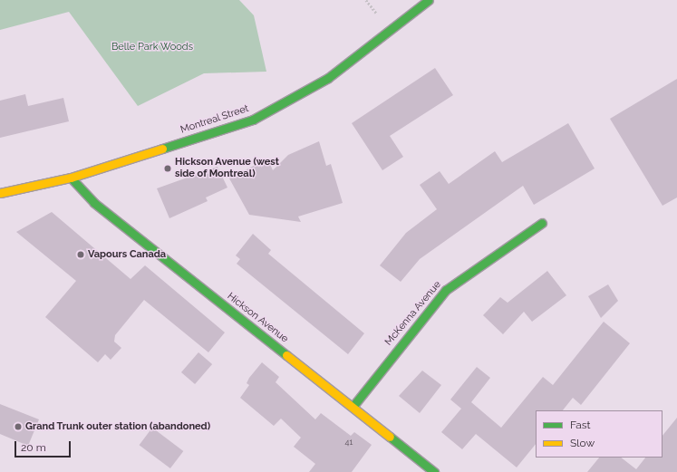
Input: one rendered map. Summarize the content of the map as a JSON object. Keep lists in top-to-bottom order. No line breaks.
{"streets":{"street":["Montreal Street","McKenna Avenue","Hickson Avenue"]},"crossings":[["Montreal Street","Hickson Avenue"],["McKenna Avenue","Hickson Avenue"]],"parks":["Belle Park Woods"],"places":["Hickson Avenue (west side of Montreal)","Vapours Canada","Grand Trunk outer station (abandoned)"],"house_numbers":["41"],"legend":["Fast","Slow"],"scale_bar":"20 m"}
